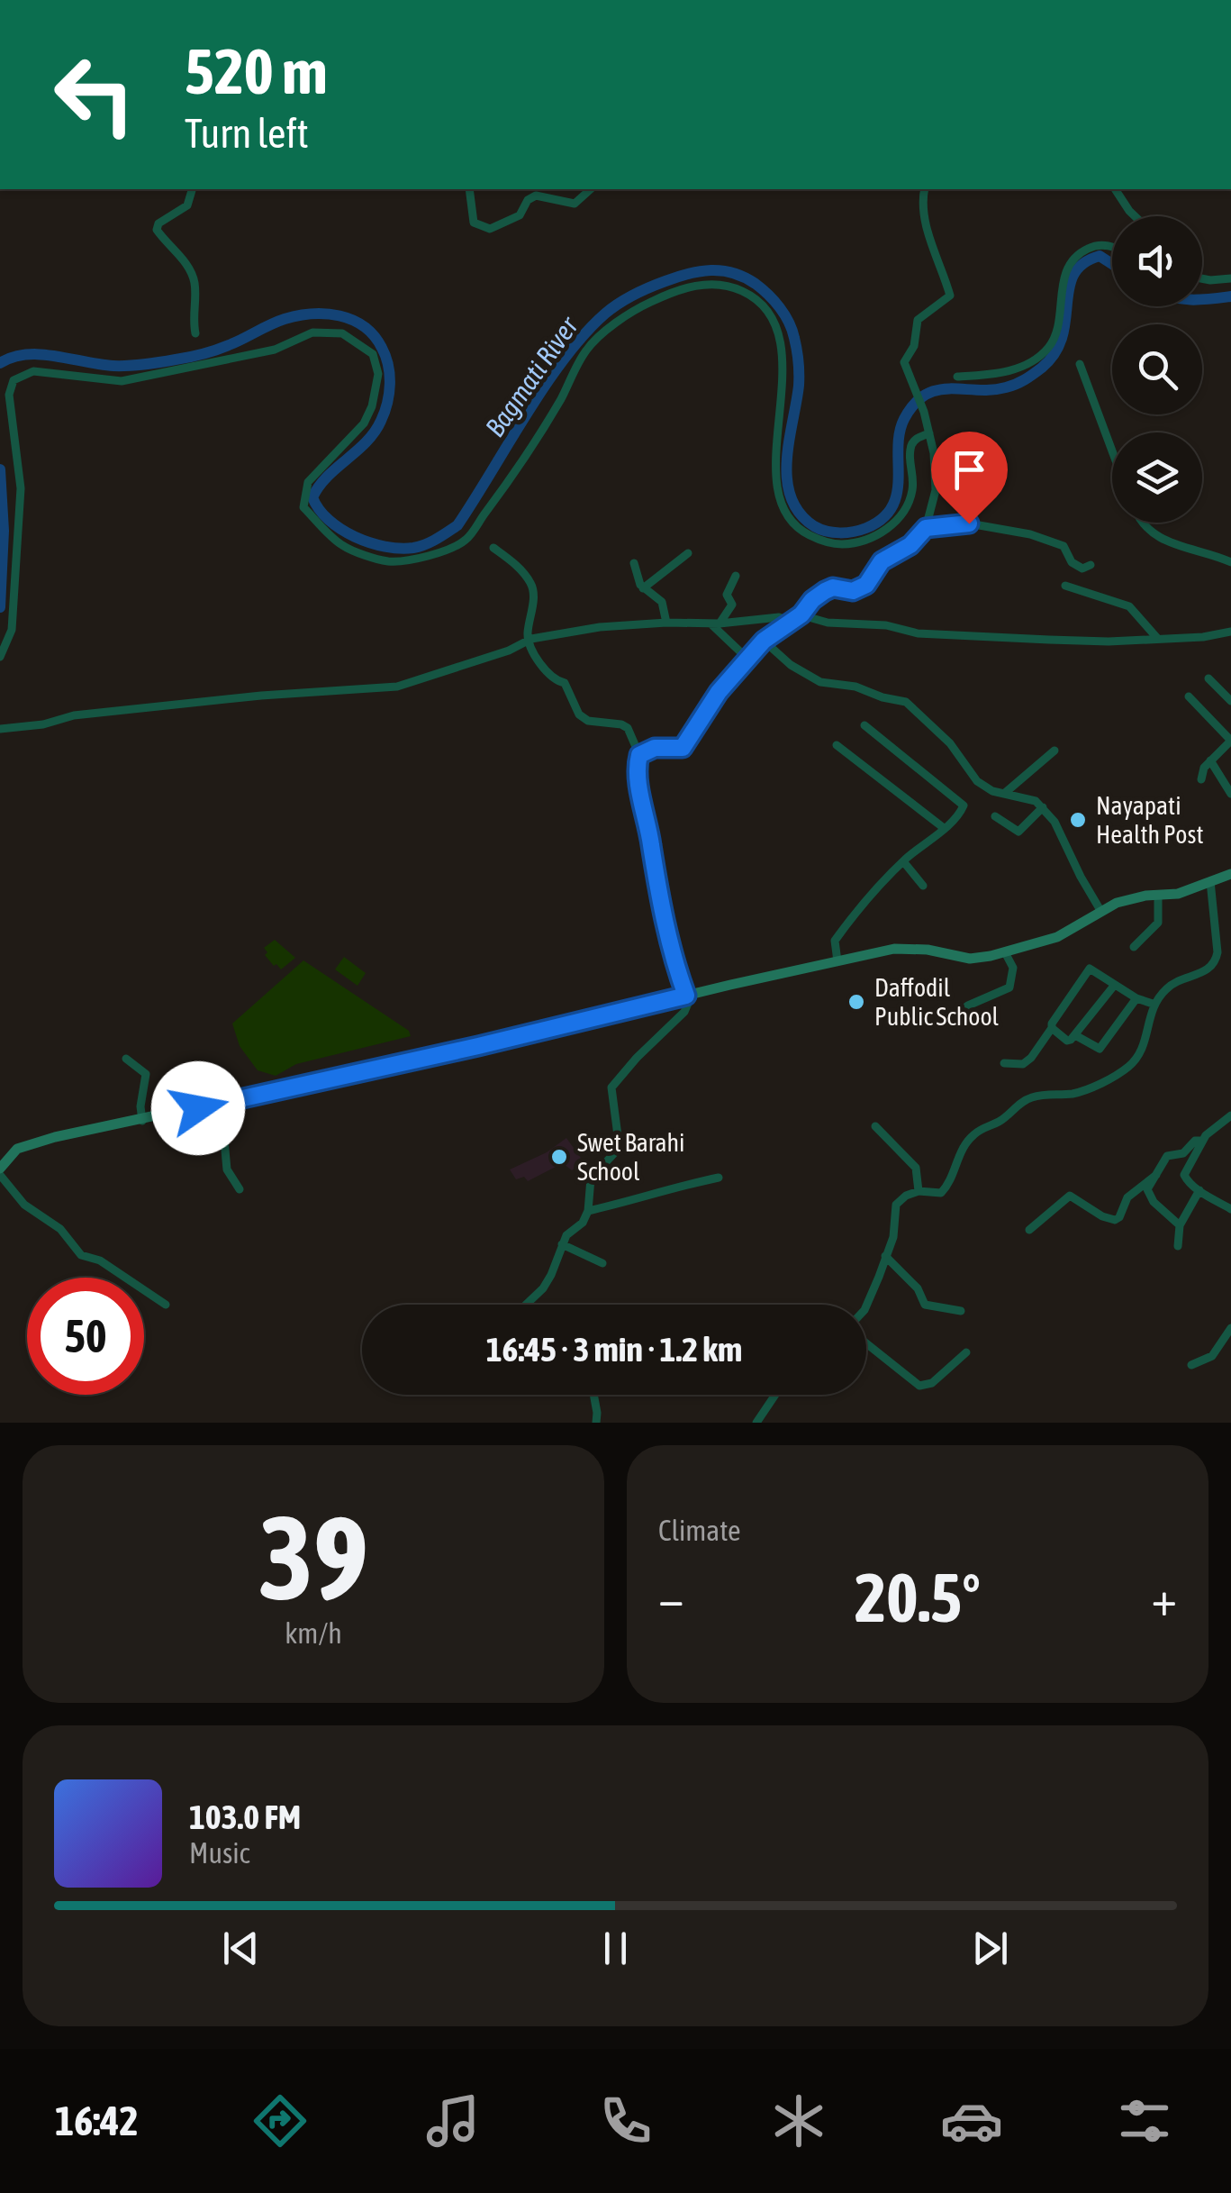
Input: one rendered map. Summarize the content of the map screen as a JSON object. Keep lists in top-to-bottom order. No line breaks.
{"water":["Bagmati River"],"places":["Nayapati Health Post","Daffodil Public School","Swet Barahi School"],"page":{"turn":["520 m","Turn left"],"limit":"50","trip":"16:45 · 3 min · 1.2 km","tile":[["39","km/h"],"Climate"],"heat":["−","20.5°","+"],"song":["103.0 FM","Music"],"tabs":"16:42"}}
